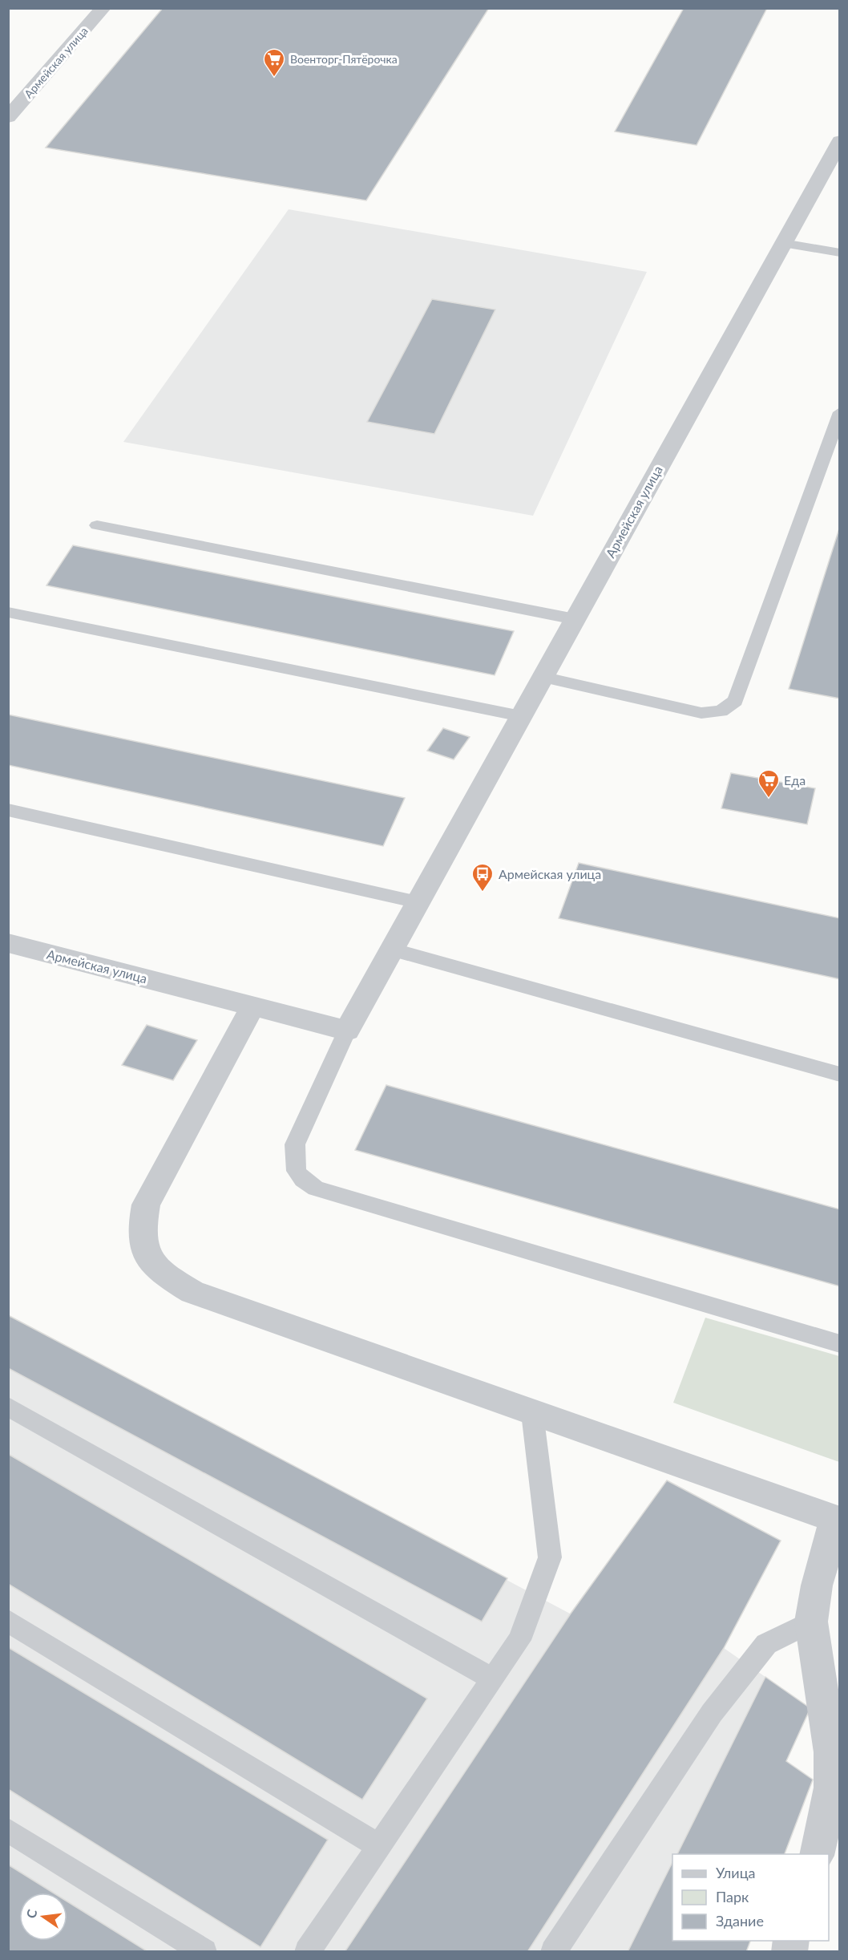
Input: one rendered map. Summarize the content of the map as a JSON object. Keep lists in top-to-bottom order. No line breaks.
{"streets":{"street":["Армейская улица"]},"places":{"supermarket":["Военторг-Пятёрочка","Еда"],"bus stop":["Армейская улица"]},"legend":["Улица","Парк","Здание"],"north":"left"}
